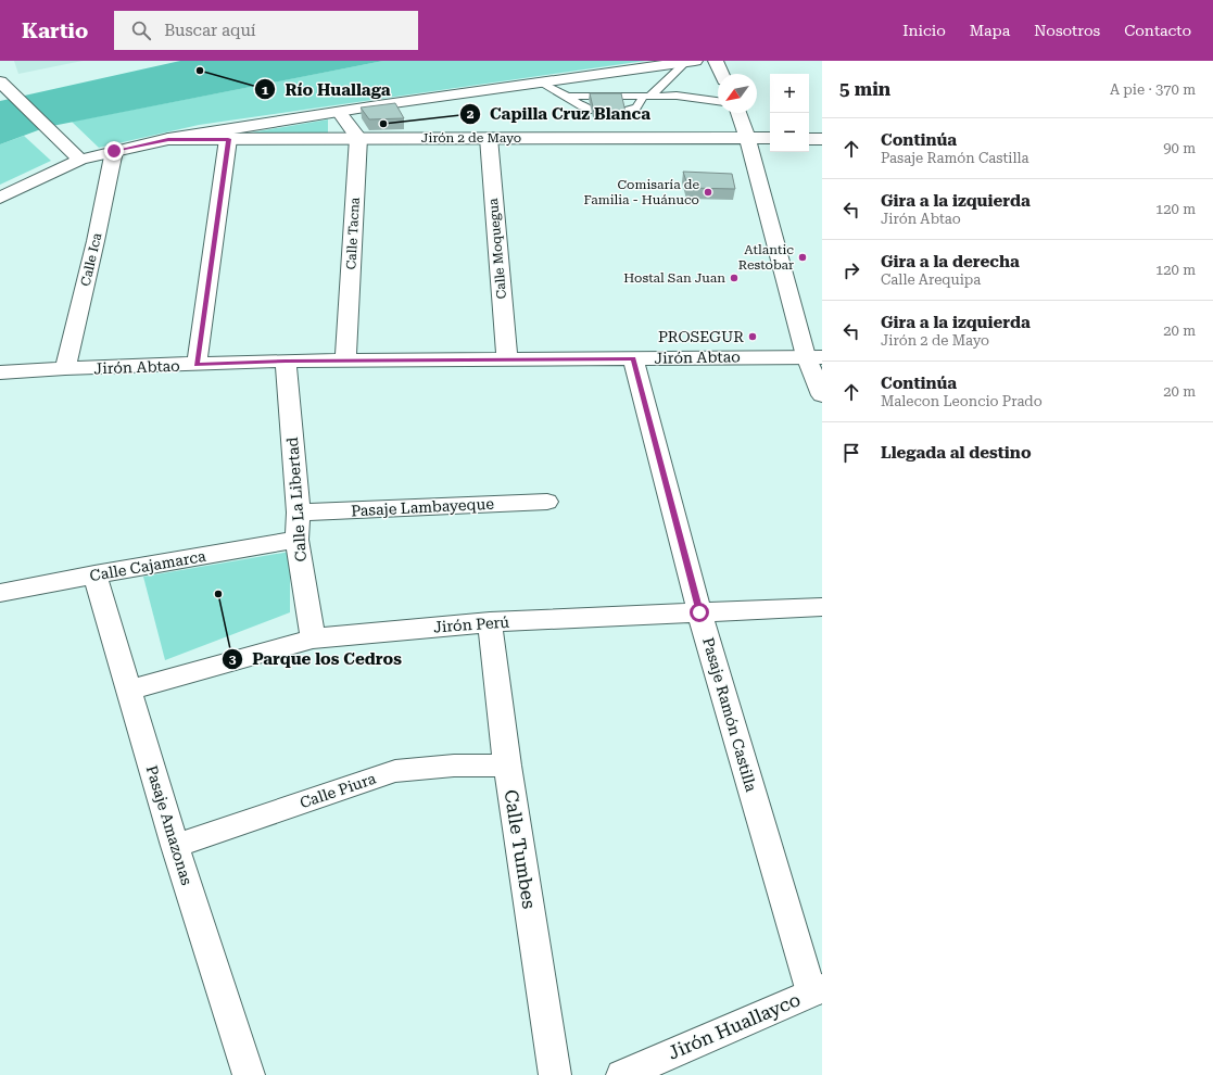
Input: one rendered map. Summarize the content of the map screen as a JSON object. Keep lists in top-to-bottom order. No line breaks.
{"streets":{"street":["Jirón 2 de Mayo","Calle Tacna","Calle Moquegua","Calle Ica","Jirón Abtao","Calle La Libertad","Pasaje Lambayeque","Calle Cajamarca","Jirón Perú","Pasaje Ramón Castilla","Calle Piura","Pasaje Amazonas","Calle Tumbes","Jirón Huallayco"]},"crossings":[["Jirón 2 de Mayo","Calle Tacna"],["Jirón 2 de Mayo","Calle Moquegua"],["Calle Tacna","Jirón Abtao"],["Calle Moquegua","Jirón Abtao"],["Calle Ica","Jirón Abtao"],["Jirón Abtao","Calle La Libertad"],["Jirón Abtao","Pasaje Ramón Castilla"],["Calle La Libertad","Pasaje Lambayeque"],["Calle La Libertad","Calle Cajamarca"],["Calle La Libertad","Jirón Perú"],["Calle Cajamarca","Pasaje Amazonas"],["Jirón Perú","Pasaje Ramón Castilla"],["Jirón Perú","Pasaje Amazonas"],["Jirón Perú","Calle Tumbes"],["Pasaje Ramón Castilla","Jirón Huallayco"],["Calle Piura","Pasaje Amazonas"],["Calle Piura","Calle Tumbes"]],"places":["Río Huallaga","Capilla Cruz Blanca","Comisaría de Familia - Huánuco","Atlantic Restobar","Hostal San Juan","PROSEGUR","Parque los Cedros"],"north":"bottom left","page":{"header":"Kartio","search":"Buscar aquí","nav":["Inicio","Mapa","Nosotros","Contacto"],"heading":["5 min","A pie · 370 m"],"map_buttons":["+","−"],"list":[["Continúa","Pasaje Ramón Castilla","90 m"],["Gira a la izquierda","Jirón Abtao","120 m"],["Gira a la derecha","Calle Arequipa","120 m"],["Gira a la izquierda","Jirón 2 de Mayo","20 m"],["Continúa","Malecon Leoncio Prado","20 m"],"Llegada al destino"]}}
